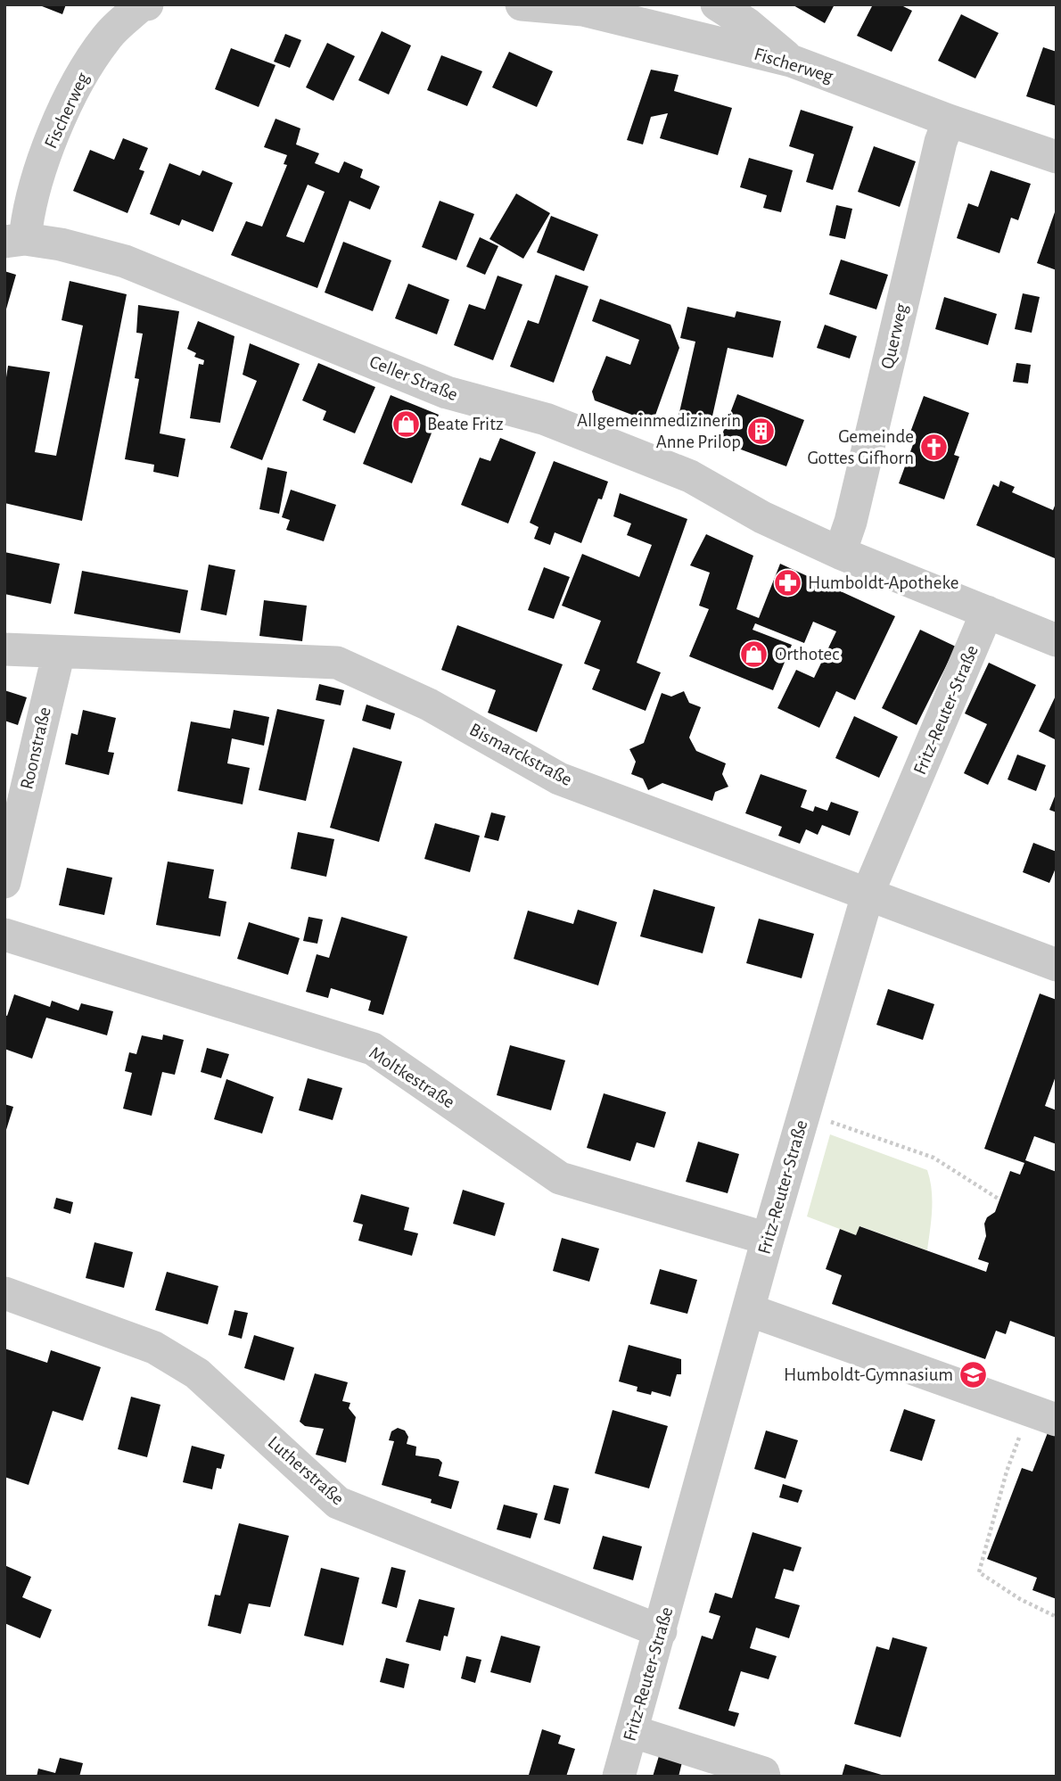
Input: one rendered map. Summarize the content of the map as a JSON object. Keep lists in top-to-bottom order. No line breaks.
{"streets":{"street":["Fischerweg","Querweg","Celler Straße","Fritz-Reuter-Straße","Roonstraße","Bismarckstraße","Moltkestraße","Lutherstraße"]},"crossings":[["Fischerweg","Querweg"],["Fischerweg","Celler Straße"],["Querweg","Celler Straße"],["Celler Straße","Fritz-Reuter-Straße"],["Fritz-Reuter-Straße","Bismarckstraße"],["Fritz-Reuter-Straße","Moltkestraße"],["Fritz-Reuter-Straße","Lutherstraße"],["Roonstraße","Bismarckstraße"]],"places":{"shop":["Beate Fritz","Orthotec"],"building":["Allgemeinmedizinerin Anne Prilop"],"church":["Gemeinde Gottes Gifhorn"],"pharmacy":["Humboldt-Apotheke"],"school or university":["Humboldt-Gymnasium"]}}
